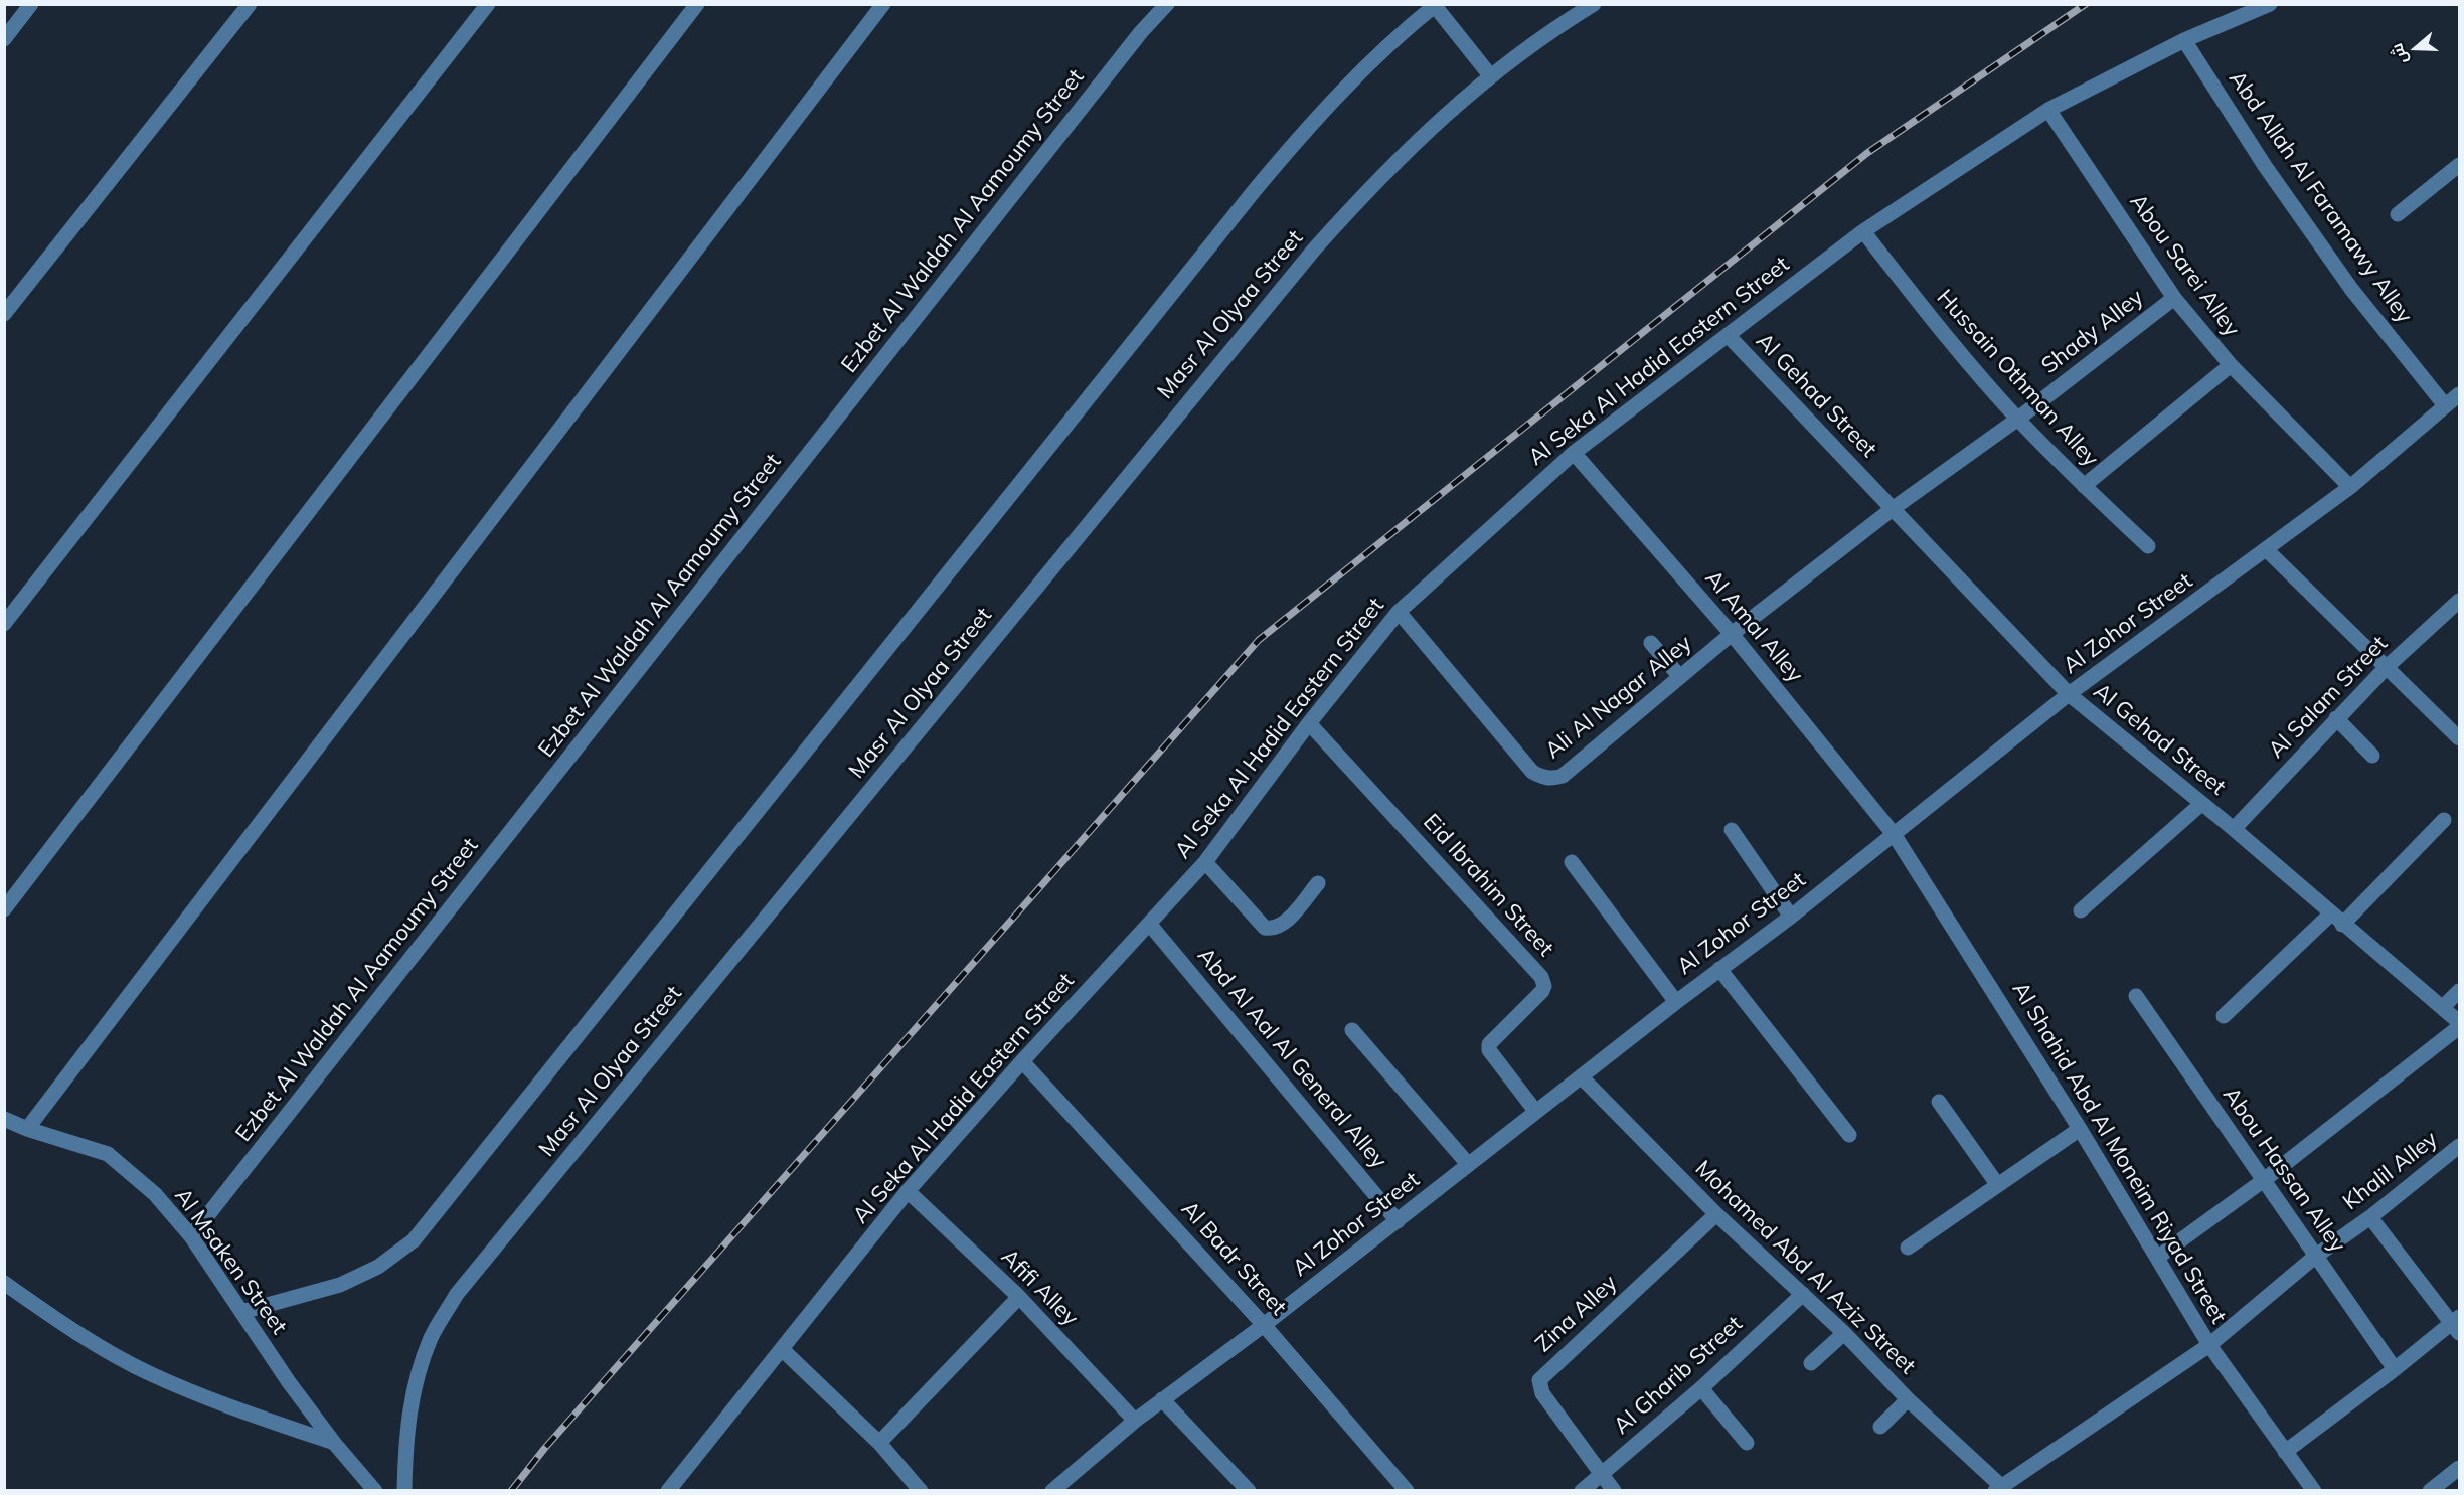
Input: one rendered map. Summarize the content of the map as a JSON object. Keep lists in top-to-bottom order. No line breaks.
{"streets":{"street":["Abd Allah Al Faramawy Alley","Ezbet Al Waldah Al Aamoumy Street","Abou Sarei Alley","Masr Al Olyaa Street","Shady Alley","Al Seka Al Hadid Eastern Street","Hussain Othman Alley","Al Gehad Street","Al Zohor Street","Al Amal Alley","Ali Al Nagar Alley","Al Salam Street","Eid Ibrahim Street","Abd Al Aal Al General Alley","Al Shahid Abd Al Moneim Riyad Street","Abou Hassan Alley","Khalil Alley","Al Badr Street","Al Msaken Street","Mohamed Abd Al Aziz Street","Afifi Alley","Zina Alley","Al Gharib Street"]},"crossings":[["Abd Allah Al Faramawy Alley","Al Seka Al Hadid Eastern Street"],["Abd Allah Al Faramawy Alley","Al Zohor Street"],["Ezbet Al Waldah Al Aamoumy Street","Al Msaken Street"],["Abou Sarei Alley","Shady Alley"],["Abou Sarei Alley","Al Seka Al Hadid Eastern Street"],["Abou Sarei Alley","Al Zohor Street"],["Shady Alley","Hussain Othman Alley"],["Shady Alley","Al Gehad Street"],["Shady Alley","Ali Al Nagar Alley"],["Al Seka Al Hadid Eastern Street","Hussain Othman Alley"],["Al Seka Al Hadid Eastern Street","Al Gehad Street"],["Al Seka Al Hadid Eastern Street","Al Amal Alley"],["Al Seka Al Hadid Eastern Street","Ali Al Nagar Alley"],["Al Seka Al Hadid Eastern Street","Eid Ibrahim Street"],["Al Seka Al Hadid Eastern Street","Abd Al Aal Al General Alley"],["Al Seka Al Hadid Eastern Street","Al Badr Street"],["Al Seka Al Hadid Eastern Street","Afifi Alley"],["Al Gehad Street","Al Zohor Street"],["Al Gehad Street","Ali Al Nagar Alley"],["Al Gehad Street","Al Salam Street"],["Al Zohor Street","Al Amal Alley"],["Al Zohor Street","Eid Ibrahim Street"],["Al Zohor Street","Abd Al Aal Al General Alley"],["Al Zohor Street","Al Shahid Abd Al Moneim Riyad Street"],["Al Zohor Street","Al Badr Street"],["Al Zohor Street","Mohamed Abd Al Aziz Street"],["Al Zohor Street","Afifi Alley"],["Al Amal Alley","Ali Al Nagar Alley"],["Al Amal Alley","Al Shahid Abd Al Moneim Riyad Street"],["Al Shahid Abd Al Moneim Riyad Street","Khalil Alley"],["Abou Hassan Alley","Khalil Alley"],["Khalil Alley","Mohamed Abd Al Aziz Street"],["Mohamed Abd Al Aziz Street","Zina Alley"],["Mohamed Abd Al Aziz Street","Al Gharib Street"],["Zina Alley","Al Gharib Street"]],"north":"left"}
